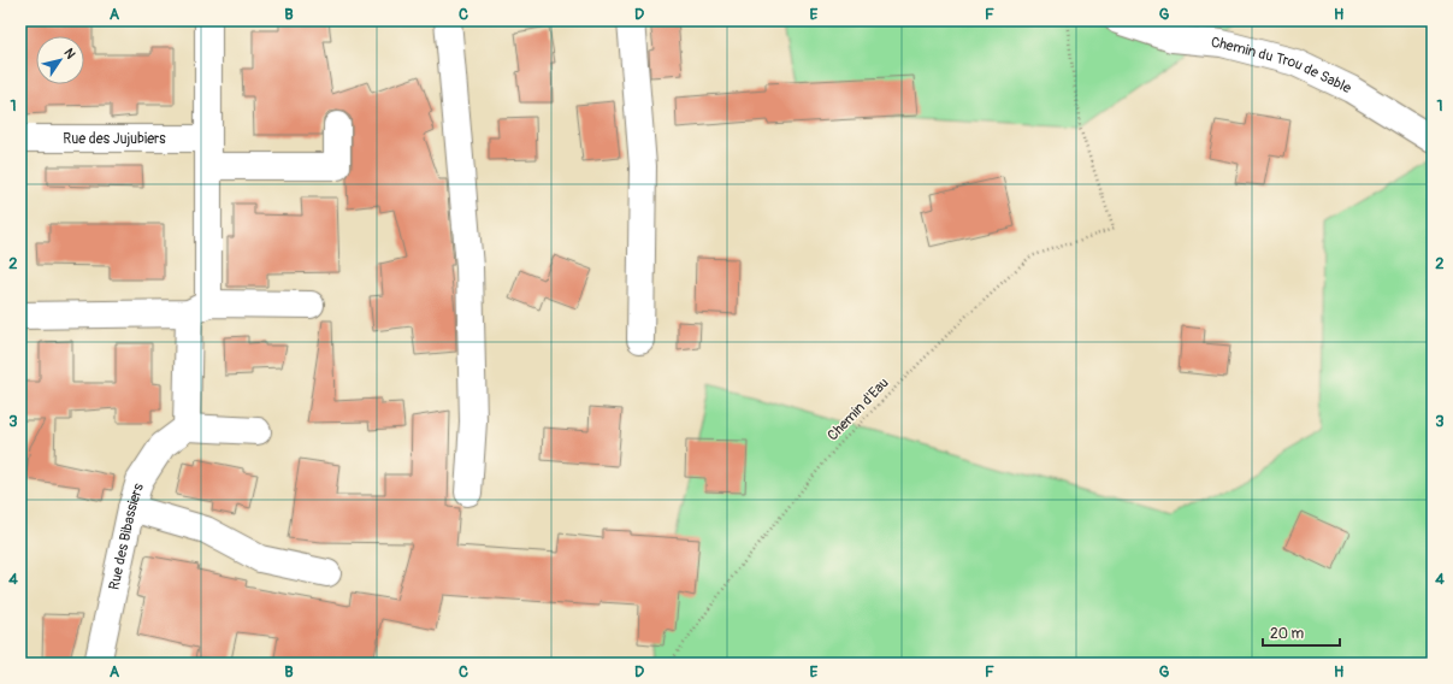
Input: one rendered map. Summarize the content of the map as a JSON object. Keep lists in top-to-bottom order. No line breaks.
{"streets":{"street":["Chemin du Trou de Sable","Rue des Jujubiers","Rue des Bibassiers"],"path":["Chemin d'Eau"]},"scale_bar":"20 m","north":"top right","grid":{"columns":["A","B","C","D","E","F","G","H"],"rows":["1","2","3","4"]}}
